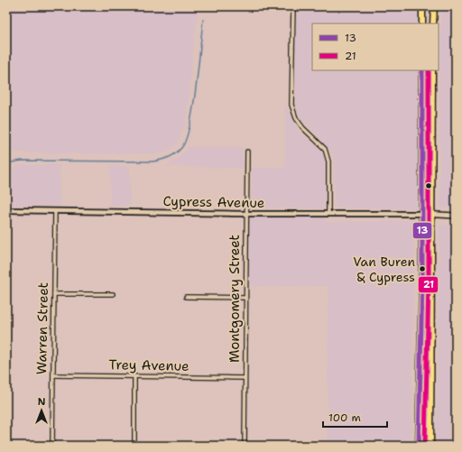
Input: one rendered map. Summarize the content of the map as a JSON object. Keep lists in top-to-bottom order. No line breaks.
{"streets":{"street":["Cypress Avenue","Montgomery Street","Warren Street","Trey Avenue"]},"crossings":[["Cypress Avenue","Montgomery Street"],["Cypress Avenue","Warren Street"],["Montgomery Street","Trey Avenue"],["Warren Street","Trey Avenue"]],"places":["Van Buren & Cypress"],"lines":["transit line 13","transit line 21"],"legend":["13","21"],"scale_bar":"100 m","north":"top"}
